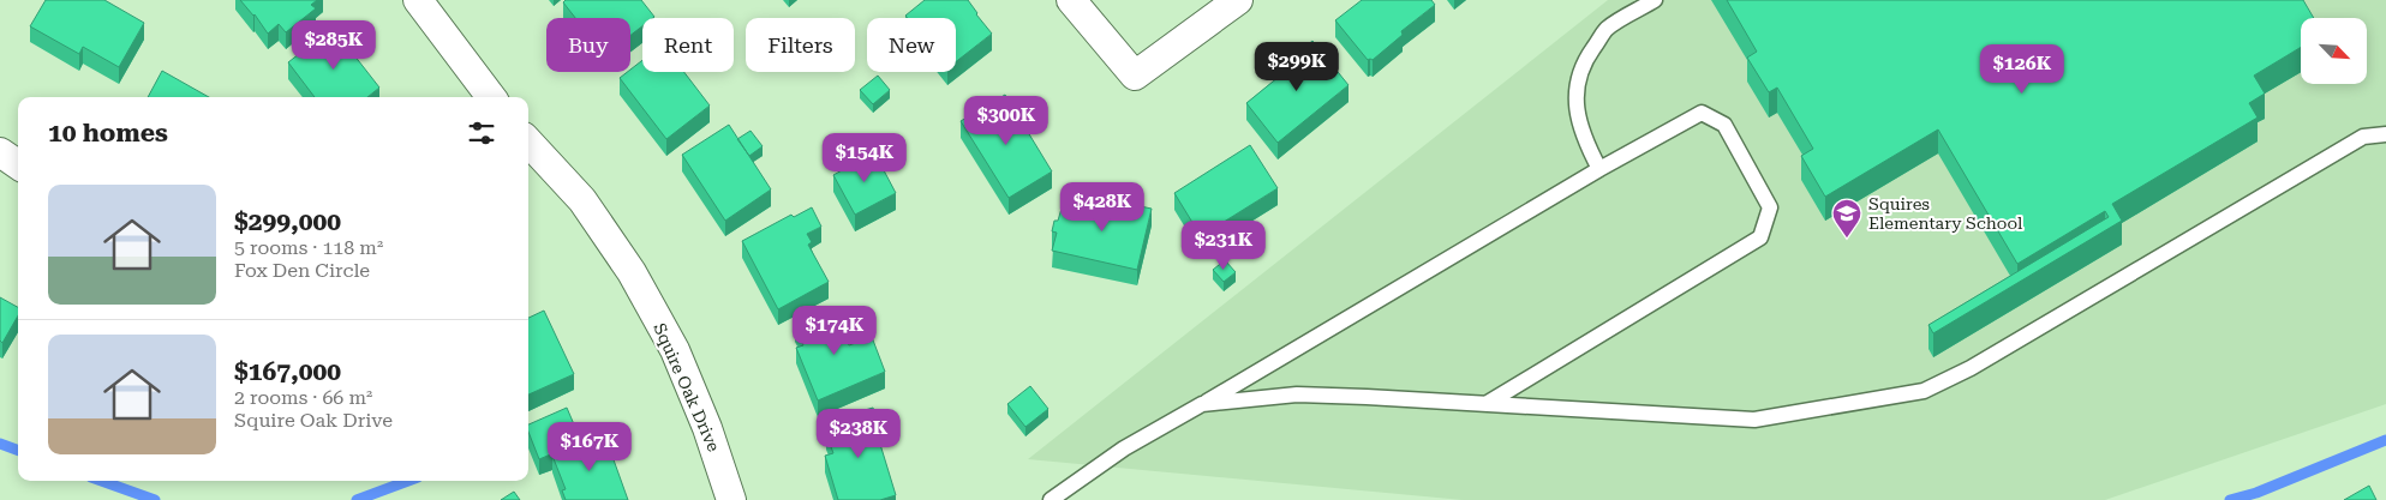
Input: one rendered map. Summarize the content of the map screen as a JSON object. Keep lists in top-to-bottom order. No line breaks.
{"streets":{"street":["Squire Oak Drive"]},"places":{"school or university":["Squires Elementary School"]},"north":"bottom right","page":{"chip":["Buy","Rent","Filters","New"],"price":["$285K","$299K","$126K","$300K","$154K","$428K","$231K","$174K","$238K","$167K"],"heading":"10 homes","list":[{"name":"$299,000","note":"5 rooms · 118 m² · Fox Den Circle"},{"name":"$167,000","note":"2 rooms · 66 m² · Squire Oak Drive"}]}}
